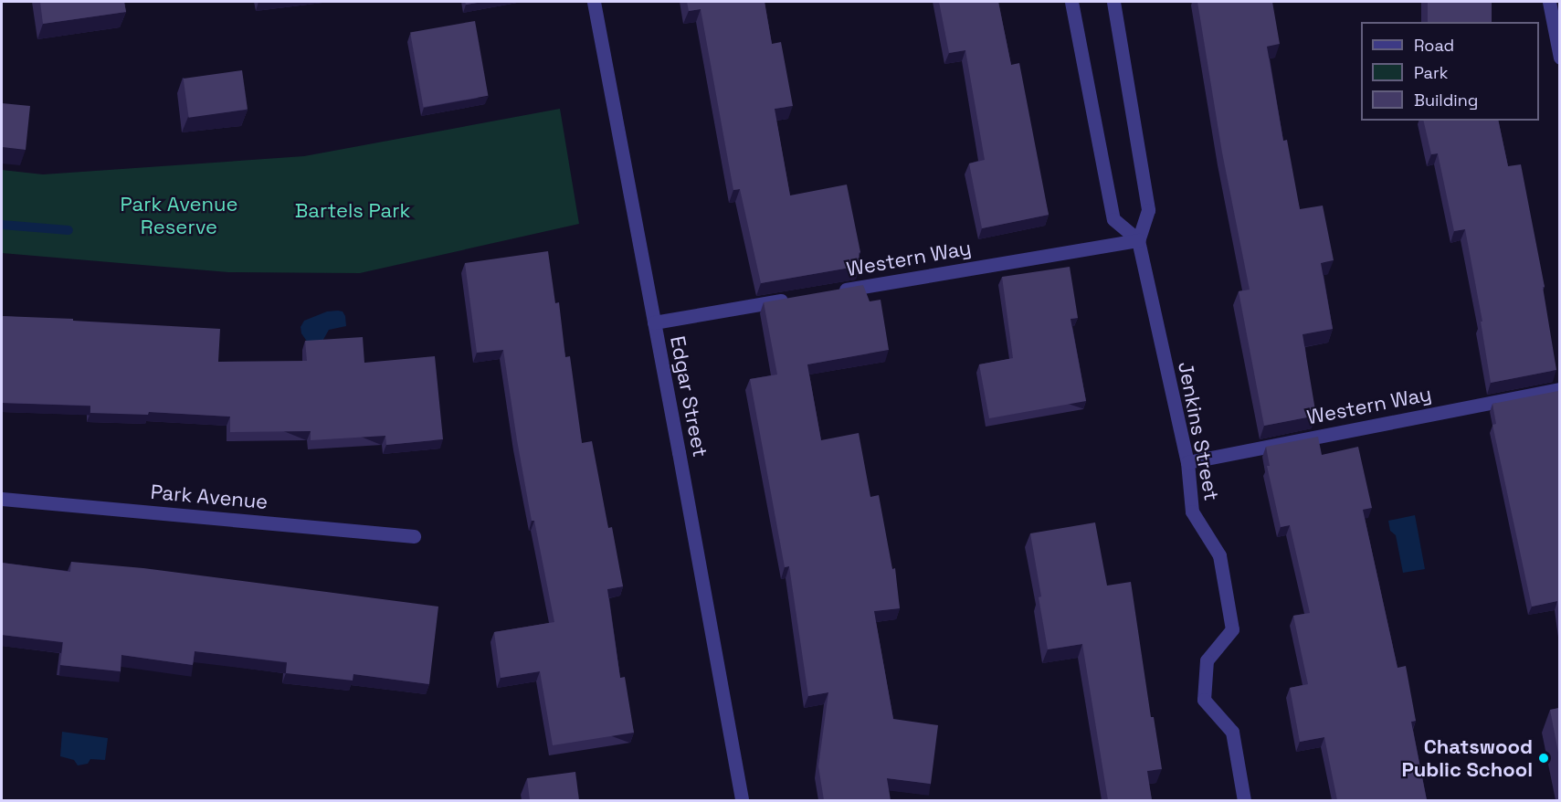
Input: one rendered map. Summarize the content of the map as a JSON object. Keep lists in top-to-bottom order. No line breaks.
{"streets":{"street":["Western Way","Edgar Street","Jenkins Street","Park Avenue"]},"crossings":[["Western Way","Jenkins Street"]],"parks":["Park Avenue Reserve","Bartels Park"],"places":["Chatswood Public School"],"legend":["Road","Park","Building"]}
